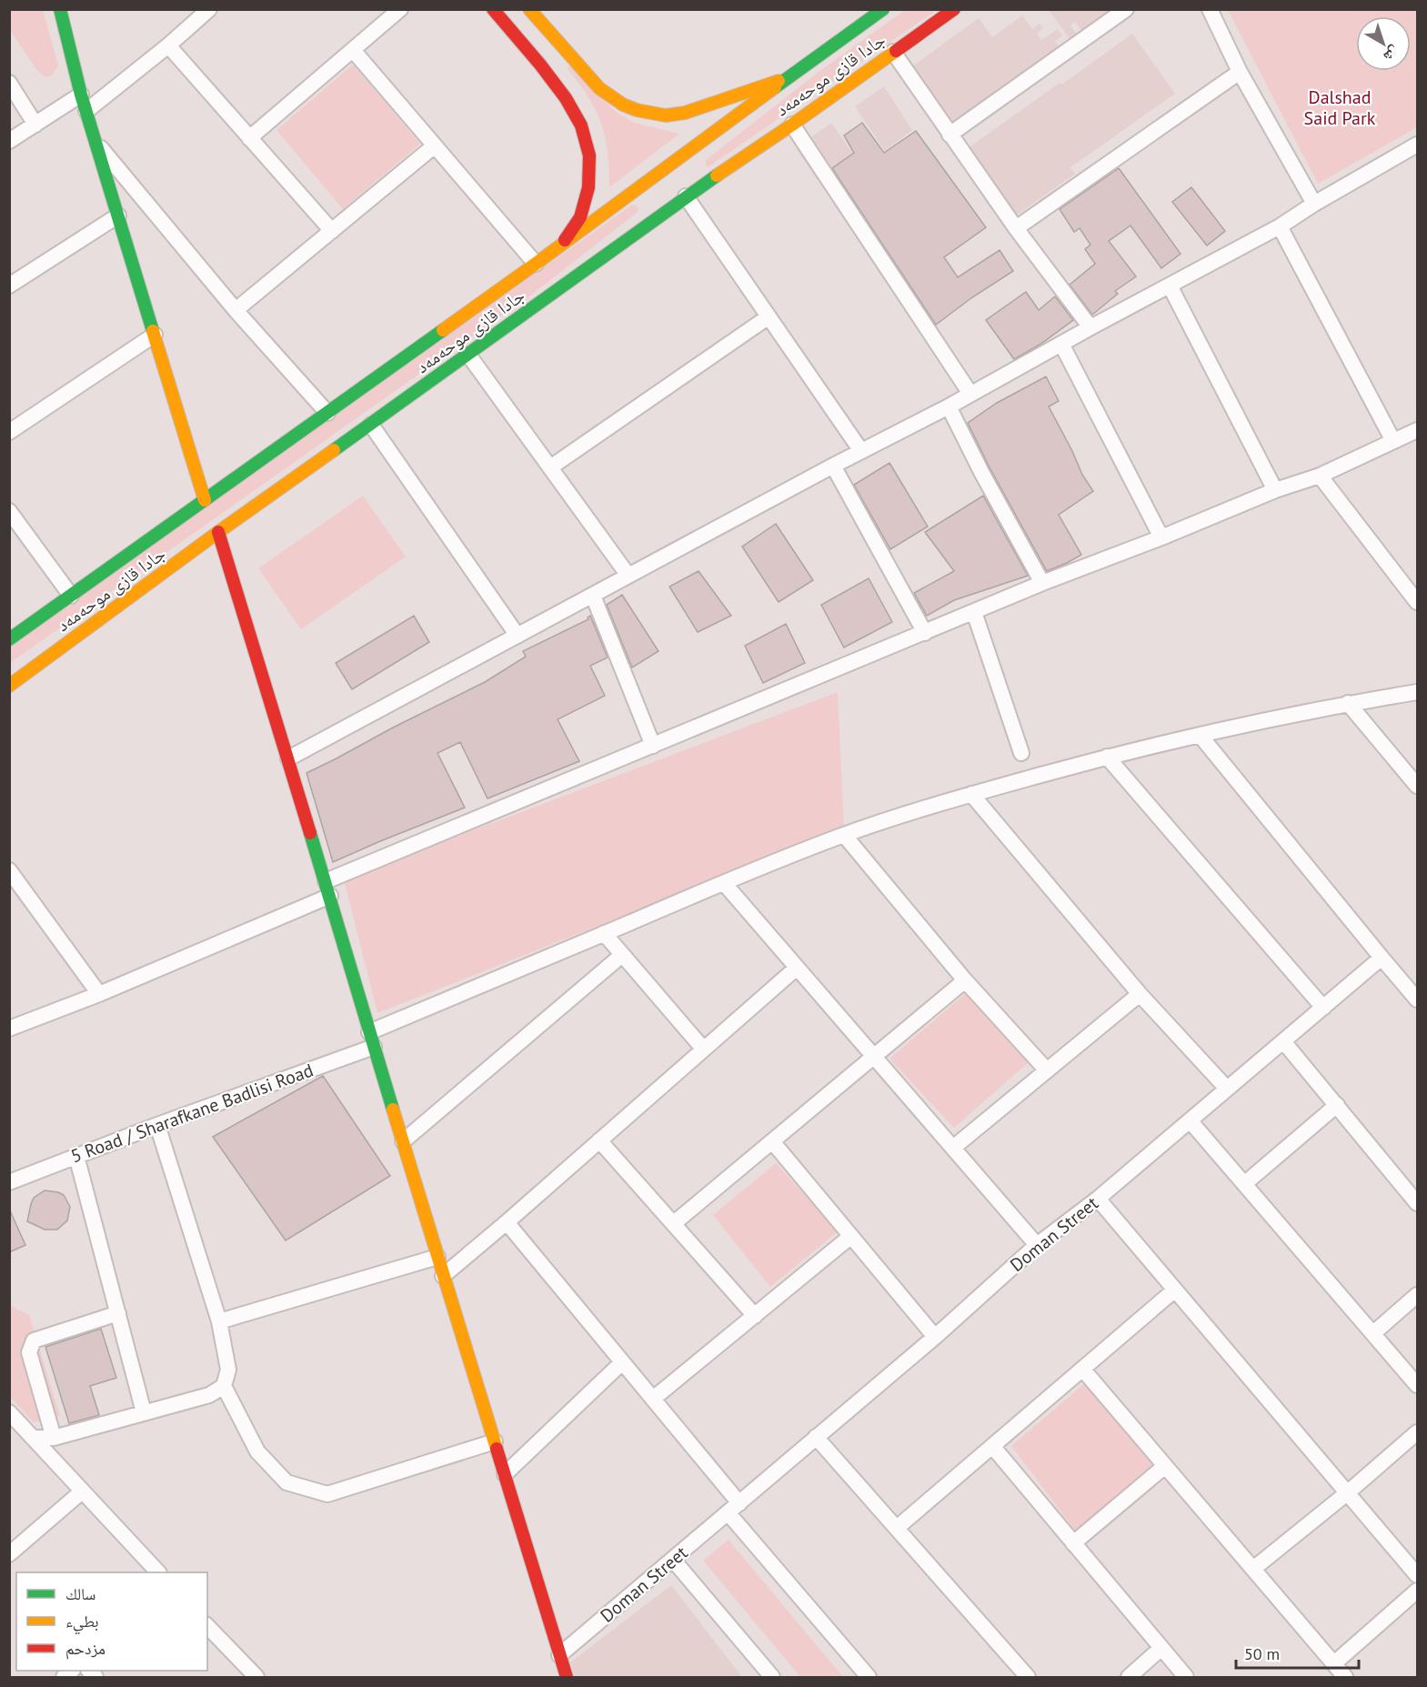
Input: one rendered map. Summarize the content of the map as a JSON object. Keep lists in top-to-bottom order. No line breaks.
{"streets":{"street":["جادا قازی موحەمەد","5 Road / Sharafkane Badlisi Road","Doman Street"]},"parks":["Dalshad Said Park"],"legend":["سالك","بطيء","مزدحم"],"scale_bar":"50 m","north":"bottom right"}
